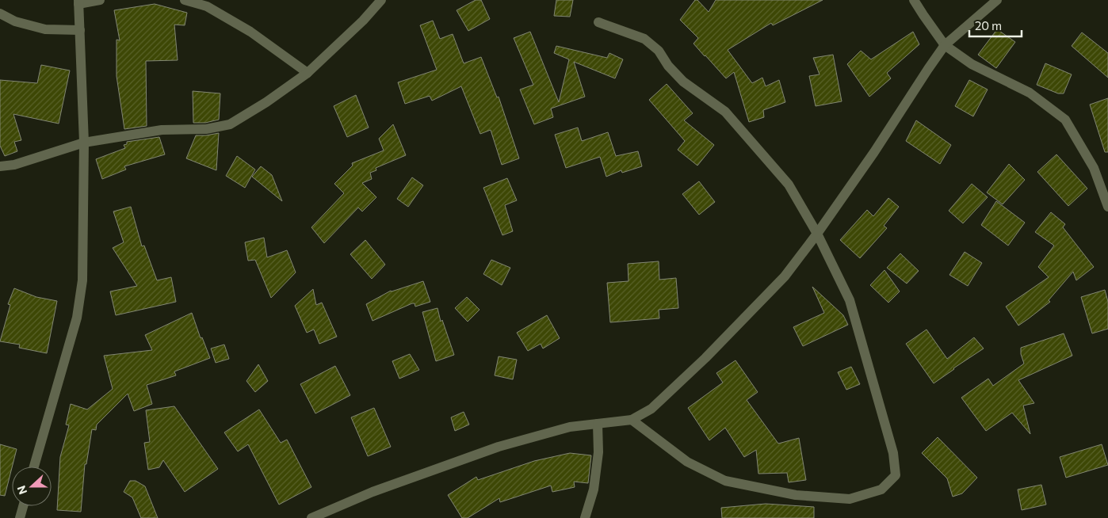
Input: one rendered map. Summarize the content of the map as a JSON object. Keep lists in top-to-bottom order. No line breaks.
{"scale_bar":"20 m","north":"left"}
